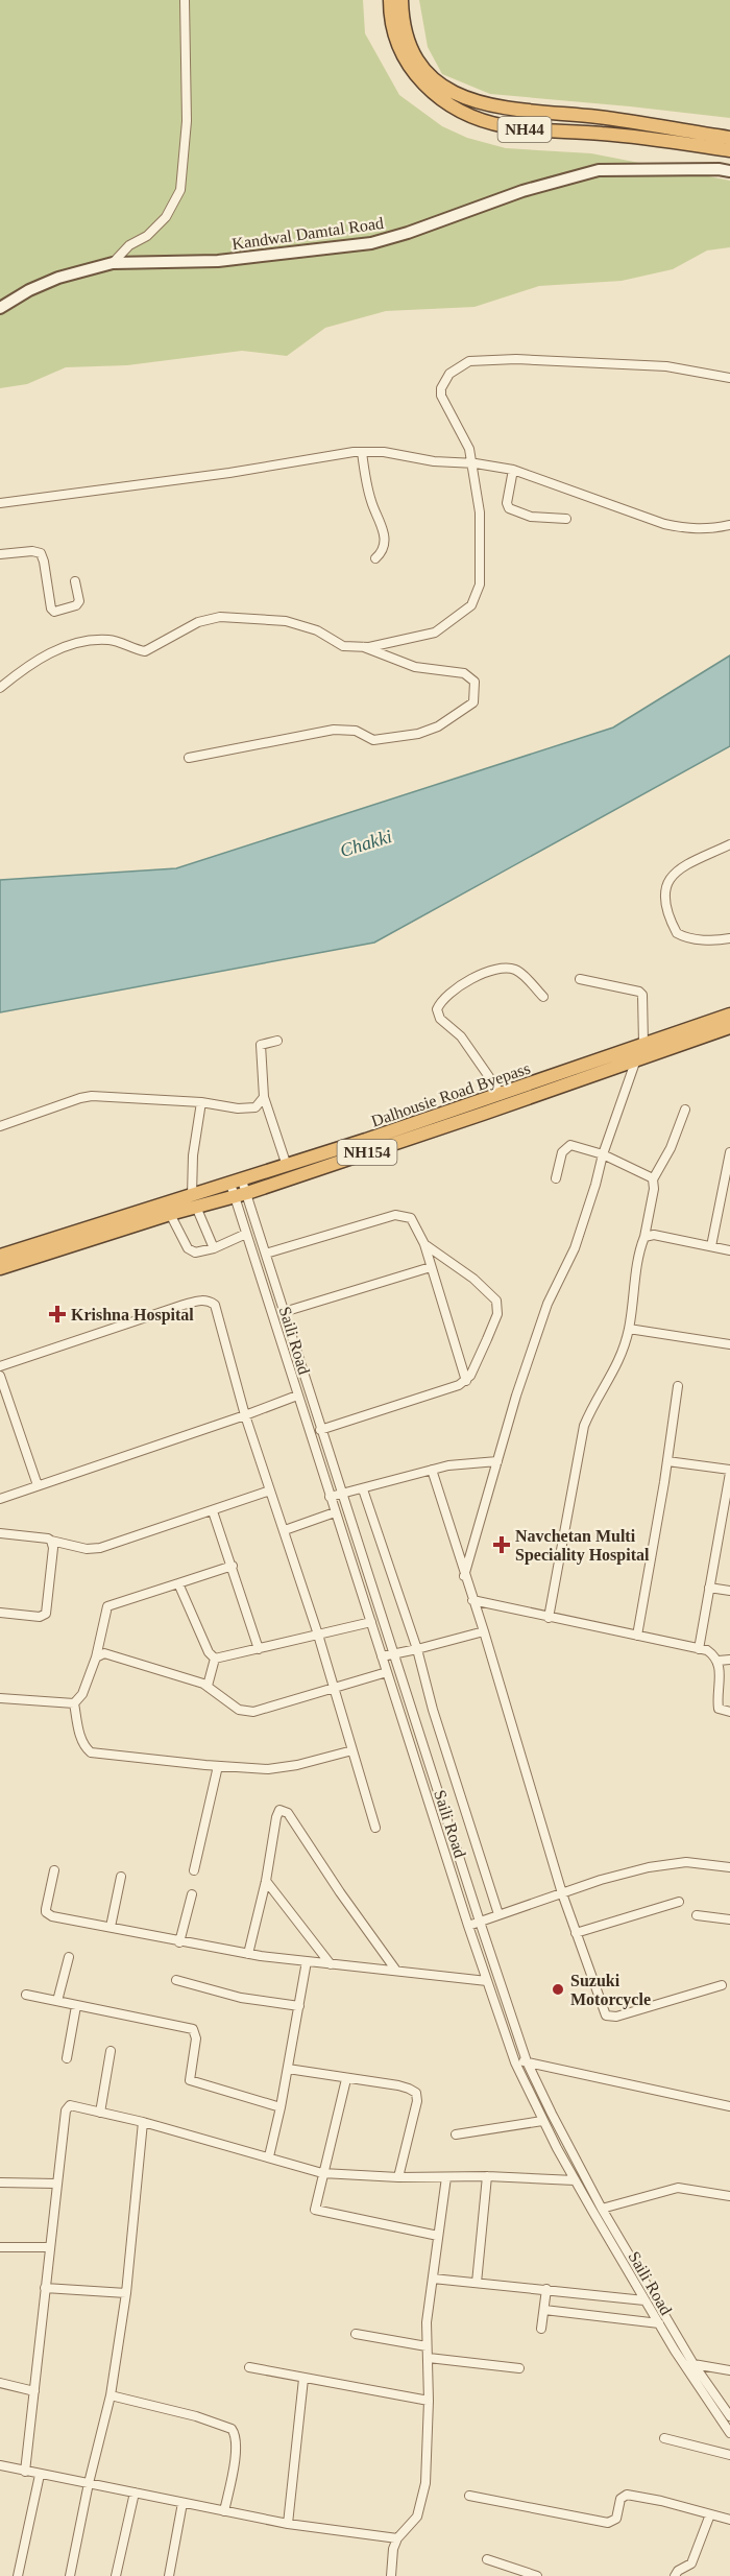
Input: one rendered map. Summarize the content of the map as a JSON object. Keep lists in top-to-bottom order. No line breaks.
{"streets":{"highway":["NH44","Dalhousie Road Byepass","NH154"],"main road":["Kandwal Damtal Road"],"street":["Saili Road"]},"crossings":[["Dalhousie Road Byepass","NH154"],["Dalhousie Road Byepass","Saili Road"],["NH154","Saili Road"]],"water":["Chakki"],"places":{"health":["Krishna Hospital","Navchetan Multi Speciality Hospital"],"other":["Suzuki Motorcycle"]}}
